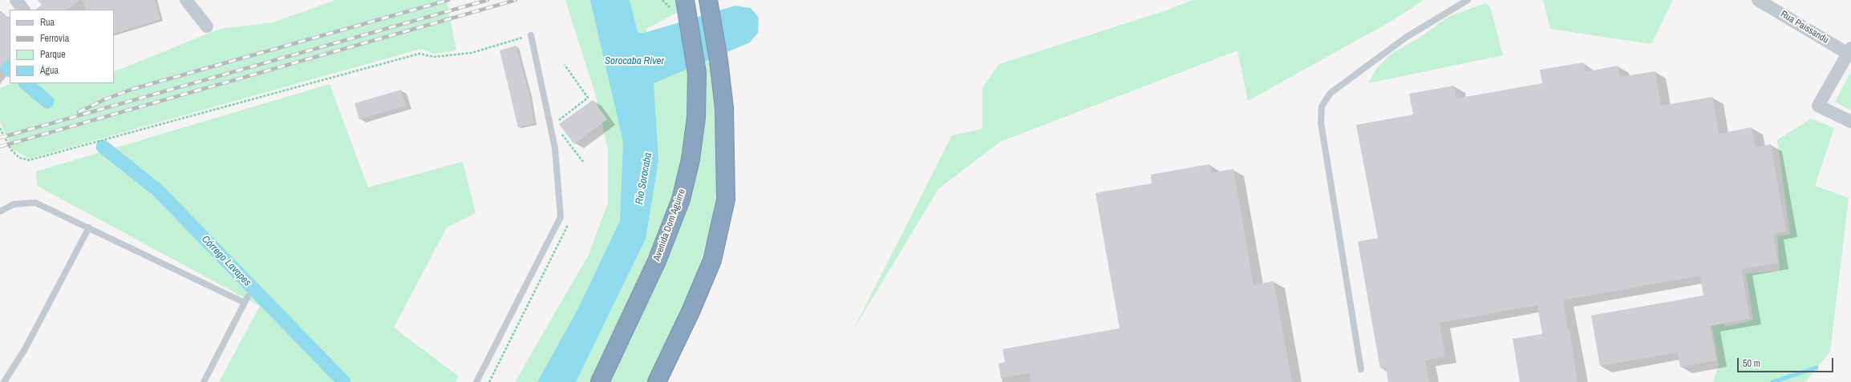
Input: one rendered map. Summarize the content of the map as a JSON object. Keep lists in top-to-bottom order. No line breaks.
{"streets":{"highway":["Avenida Dom Aguirre"],"street":["Rua Paissandu"]},"water":["Sorocaba River","Rio Sorocaba","Córrego Lavapes"],"legend":["Rua","Ferrovia","Parque","Água"],"scale_bar":"50 m"}
